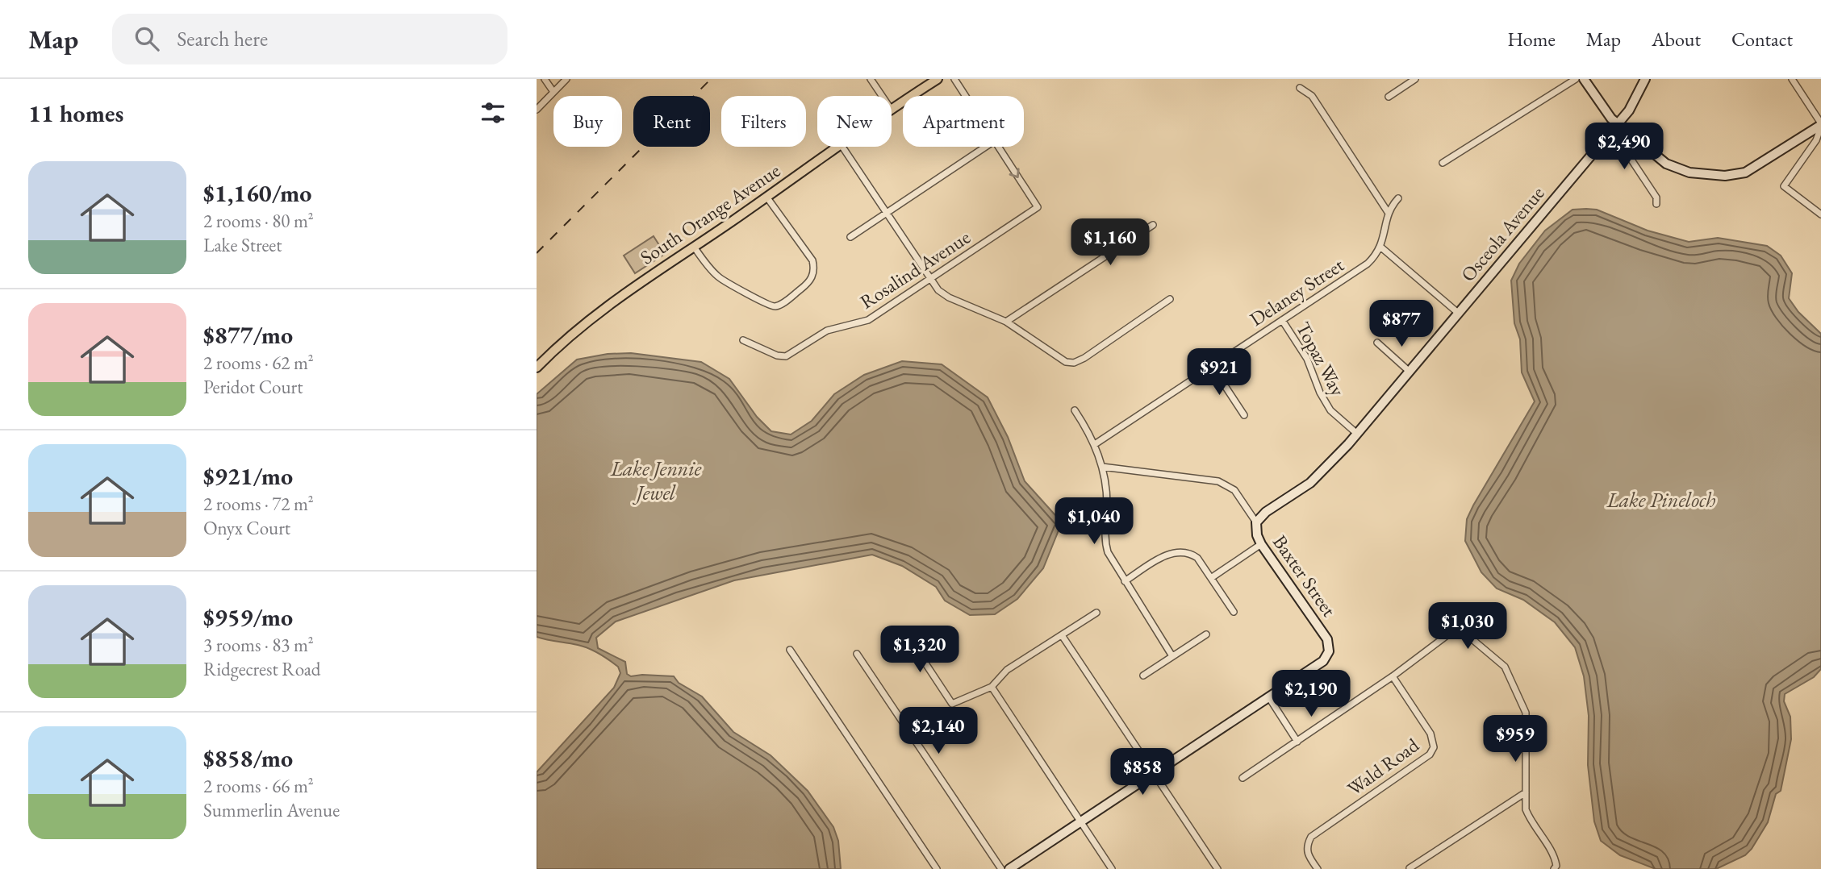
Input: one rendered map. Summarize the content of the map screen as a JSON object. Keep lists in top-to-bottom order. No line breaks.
{"streets":{"main road":["South Orange Avenue"],"street":["Osceola Avenue","Rosalind Avenue","Delaney Street","Topaz Way","Baxter Street","Wald Road"]},"crossings":[["Osceola Avenue","Topaz Way"],["Osceola Avenue","Baxter Street"],["Delaney Street","Topaz Way"]],"water":["Lake Jennie Jewel","Lake Pineloch"],"page":{"header":"Map","search":"Search here","nav":["Home","Map","About","Contact"],"heading":"11 homes","chip":["Buy","Rent","Filters","New","Apartment"],"price":["$2,490","$1,160","$877","$921","$1,040","$1,030","$1,320","$2,190","$2,140","$959","$858"],"list":[{"name":"$1,160/mo","note":"2 rooms · 80 m² · Lake Street"},{"name":"$877/mo","note":"2 rooms · 62 m² · Peridot Court"},{"name":"$921/mo","note":"2 rooms · 72 m² · Onyx Court"},{"name":"$959/mo","note":"3 rooms · 83 m² · Ridgecrest Road"},{"name":"$858/mo","note":"2 rooms · 66 m² · Summerlin Avenue"}]}}
